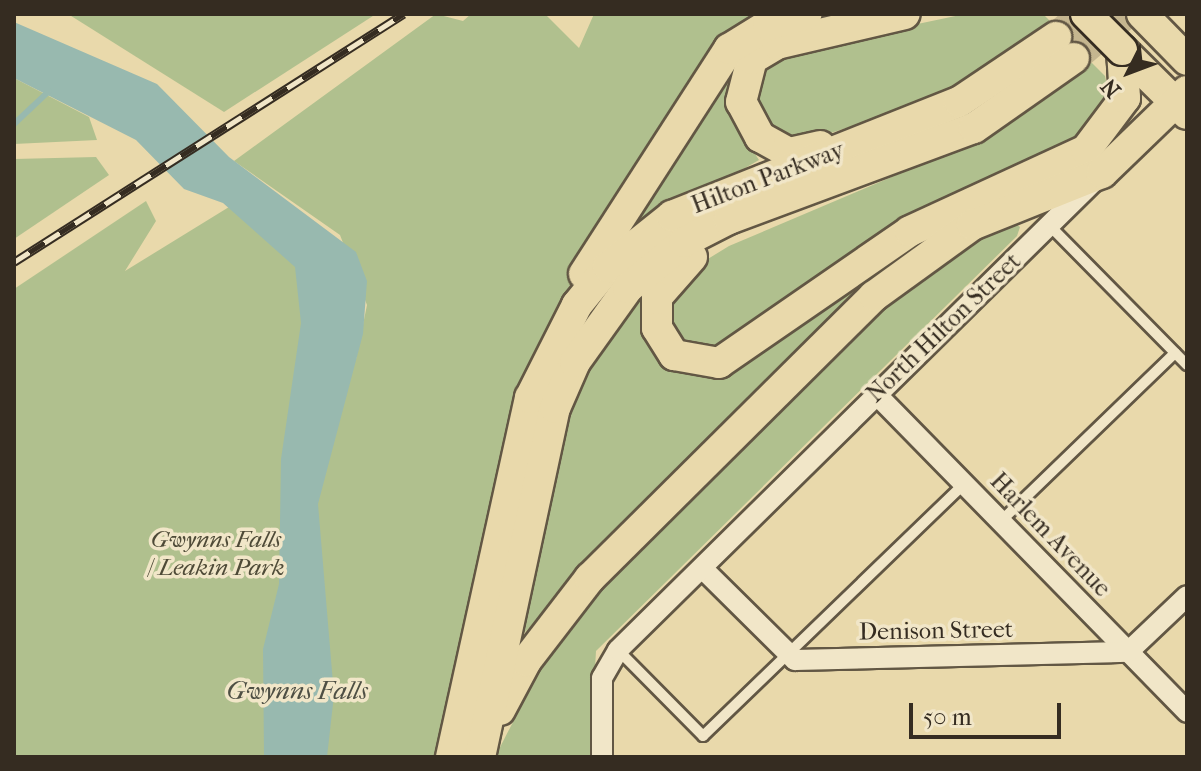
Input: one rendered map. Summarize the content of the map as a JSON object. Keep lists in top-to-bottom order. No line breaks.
{"streets":{"main road":["Hilton Parkway","North Hilton Street"],"street":["Harlem Avenue","Denison Street"]},"crossings":[["North Hilton Street","Harlem Avenue"],["Harlem Avenue","Denison Street"]],"water":["Gwynns Falls"],"parks":["Gwynns Falls / Leakin Park"],"scale_bar":"50 m","north":"bottom left"}
